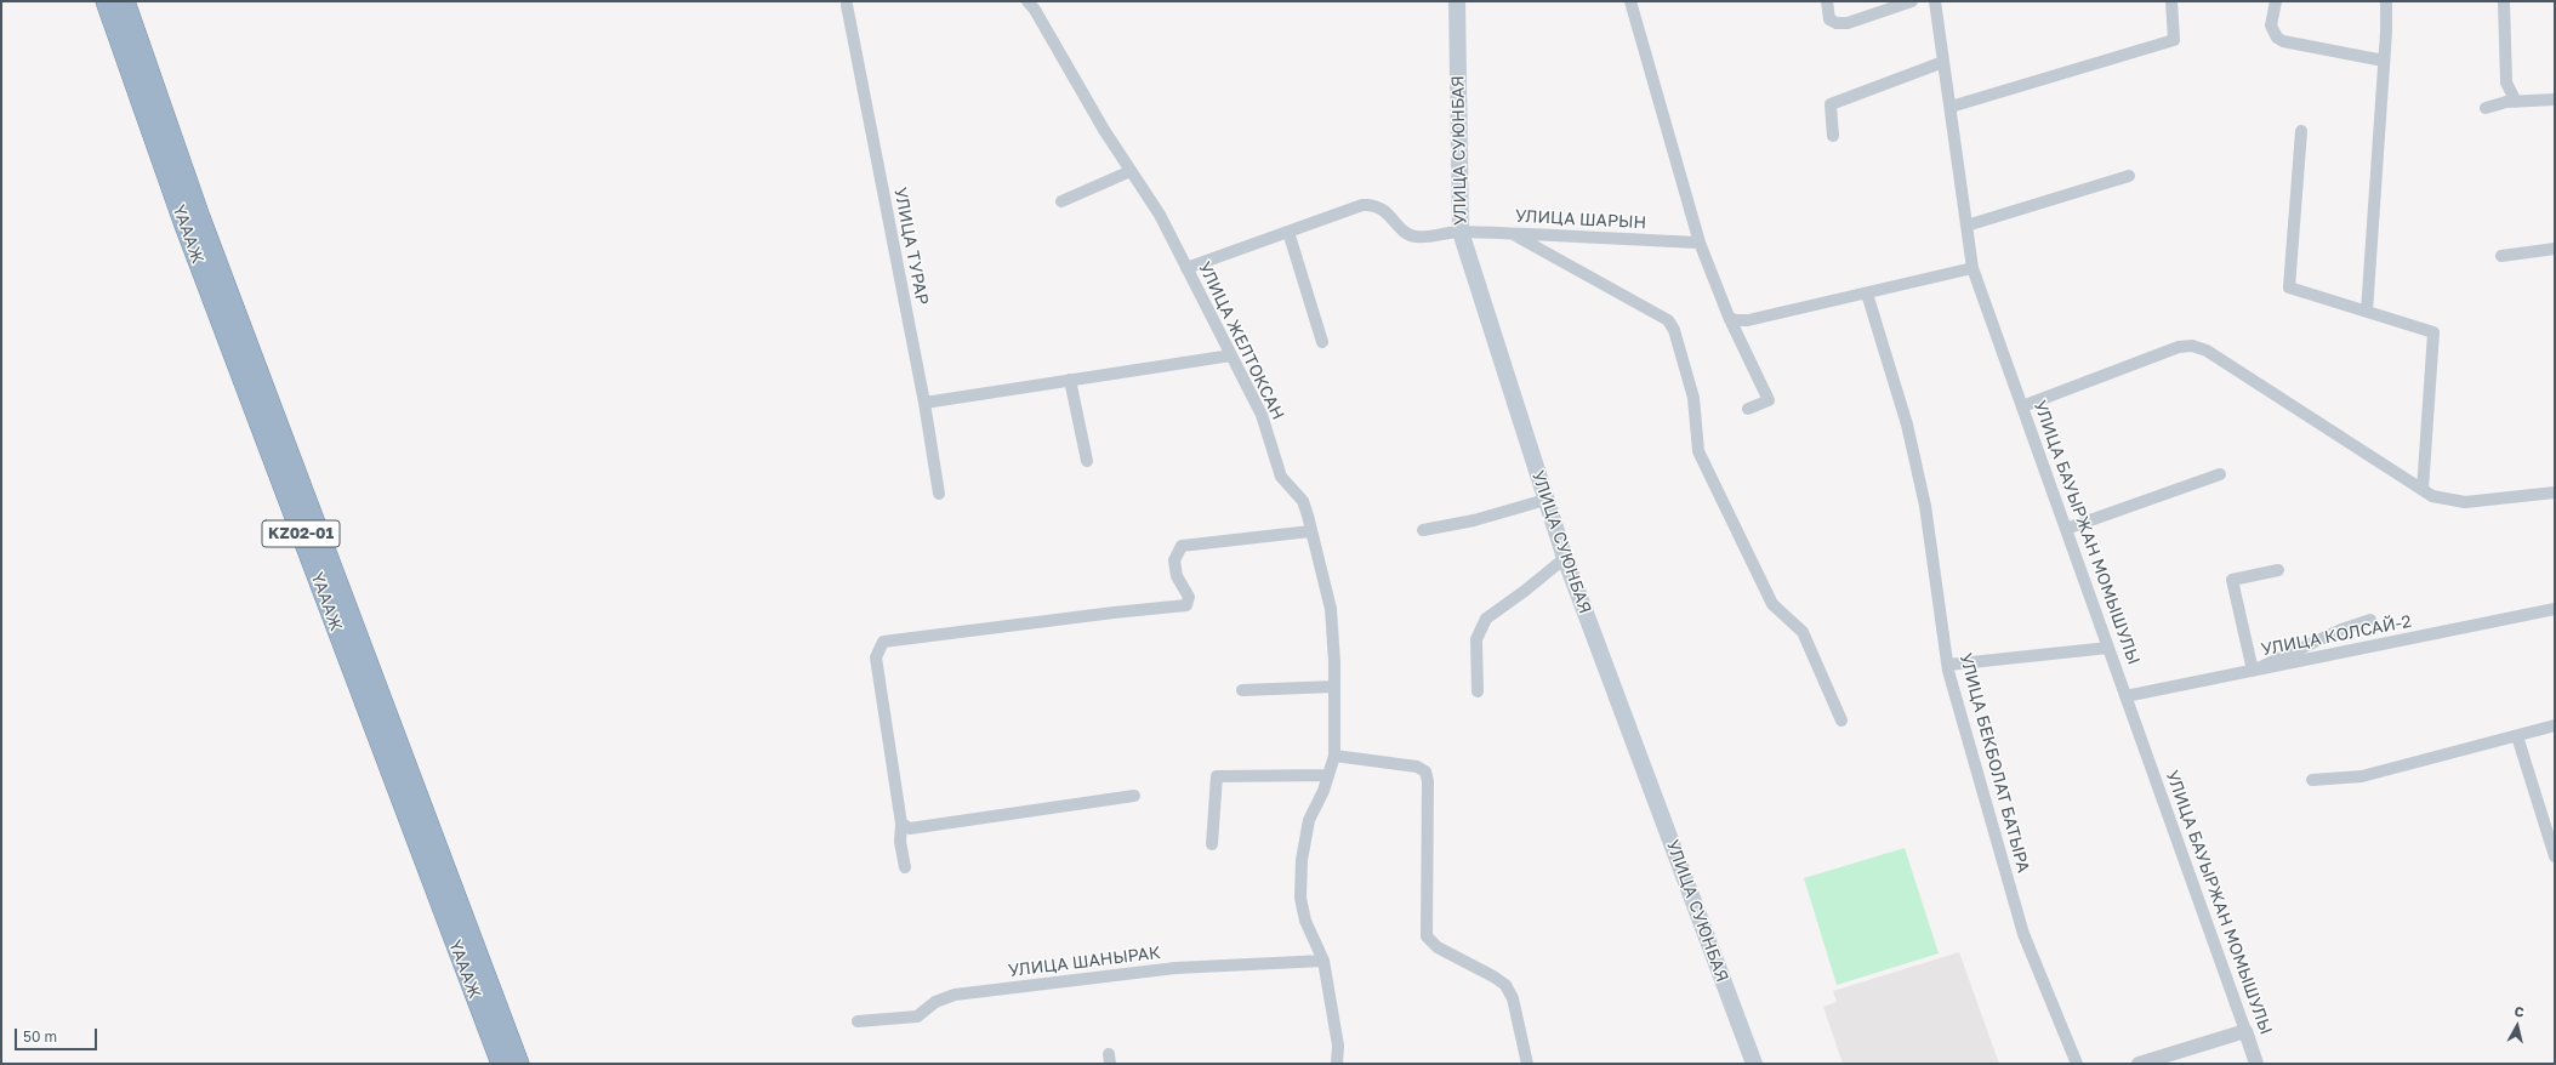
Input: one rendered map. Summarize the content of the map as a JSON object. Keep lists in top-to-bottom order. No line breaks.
{"streets":{"highway":["ҮАААЖ","KZ02-01"],"main road":["УЛИЦА СУЮНБАЯ"],"street":["УЛИЦА ШАРЫН","УЛИЦА ТУРАР","УЛИЦА ЖЕЛТОКСАН","УЛИЦА БАУЫРЖАН МОМЫШУЛЫ","УЛИЦА КОЛСАЙ-2","УЛИЦА БЕКБОЛАТ БАТЫРА","УЛИЦА ШАНЫРАК"]},"crossings":[["УЛИЦА СУЮНБАЯ","УЛИЦА ШАРЫН"],["УЛИЦА ЖЕЛТОКСАН","УЛИЦА ШАНЫРАК"],["УЛИЦА БАУЫРЖАН МОМЫШУЛЫ","УЛИЦА КОЛСАЙ-2"]],"scale_bar":"50 m","north":"top"}
